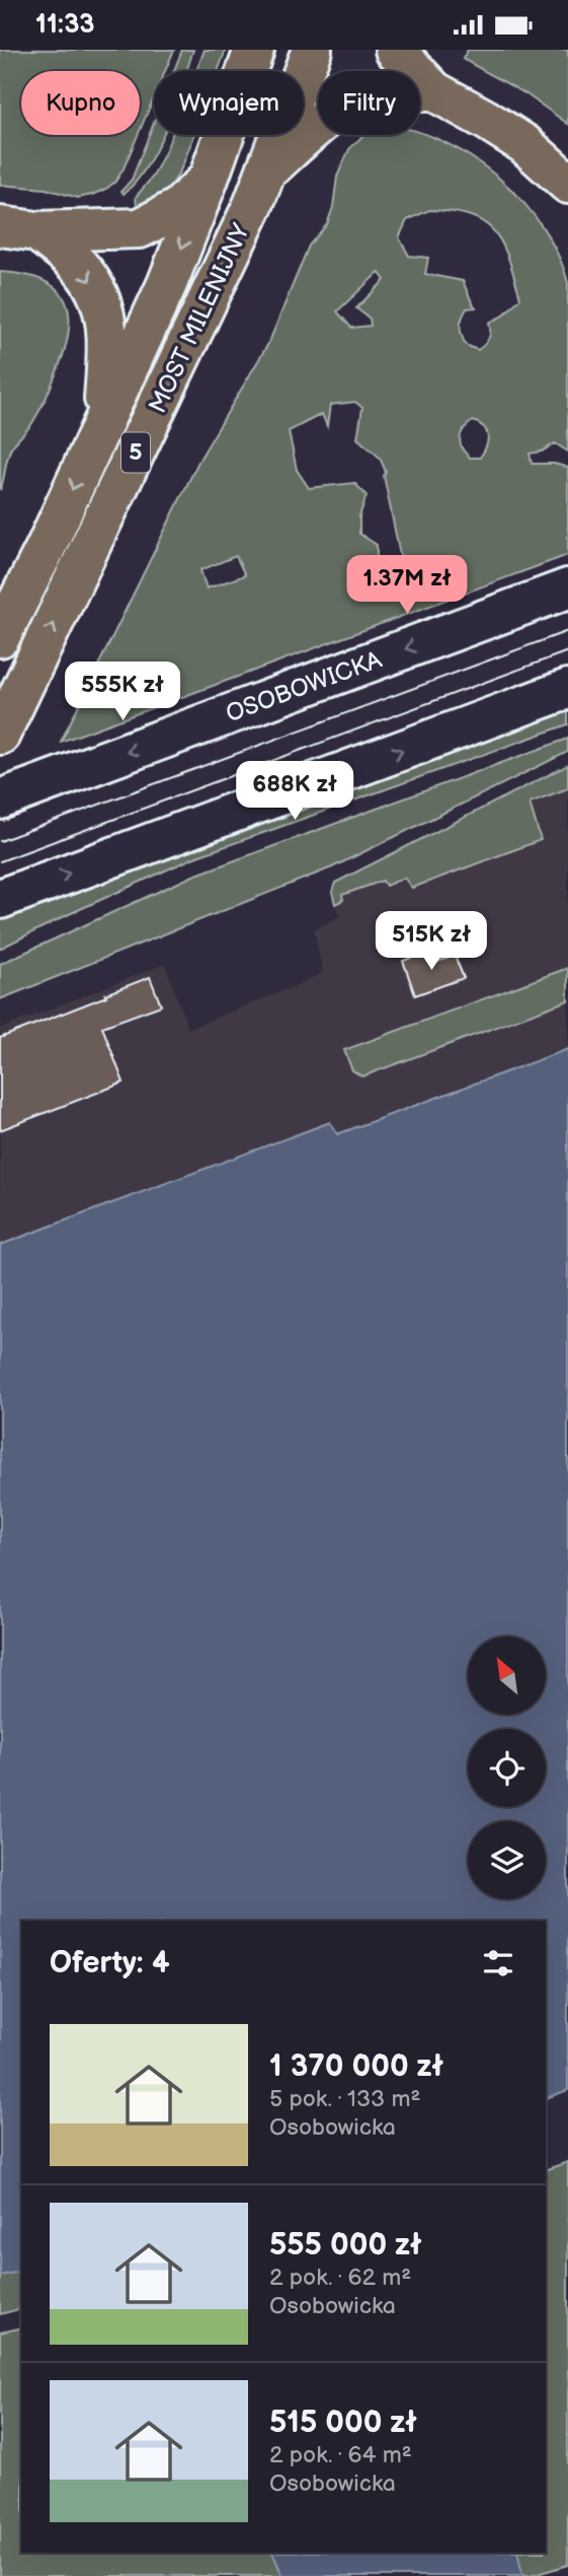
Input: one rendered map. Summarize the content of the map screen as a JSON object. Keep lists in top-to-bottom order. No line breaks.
{"streets":{"main road":["MOST MILENIJNY","5"],"street":["OSOBOWICKA"]},"crossings":[["MOST MILENIJNY","5"]],"north":"top left","page":{"status":"11:33","chip":["Kupno","Wynajem","Filtry"],"price":["1.37M zł","555K zł","688K zł","515K zł"],"heading":"Oferty: 4","list":[{"name":"1 370 000 zł","note":"5 pok. · 133 m² · Osobowicka"},{"name":"555 000 zł","note":"2 pok. · 62 m² · Osobowicka"},{"name":"515 000 zł","note":"2 pok. · 64 m² · Osobowicka"}]}}
